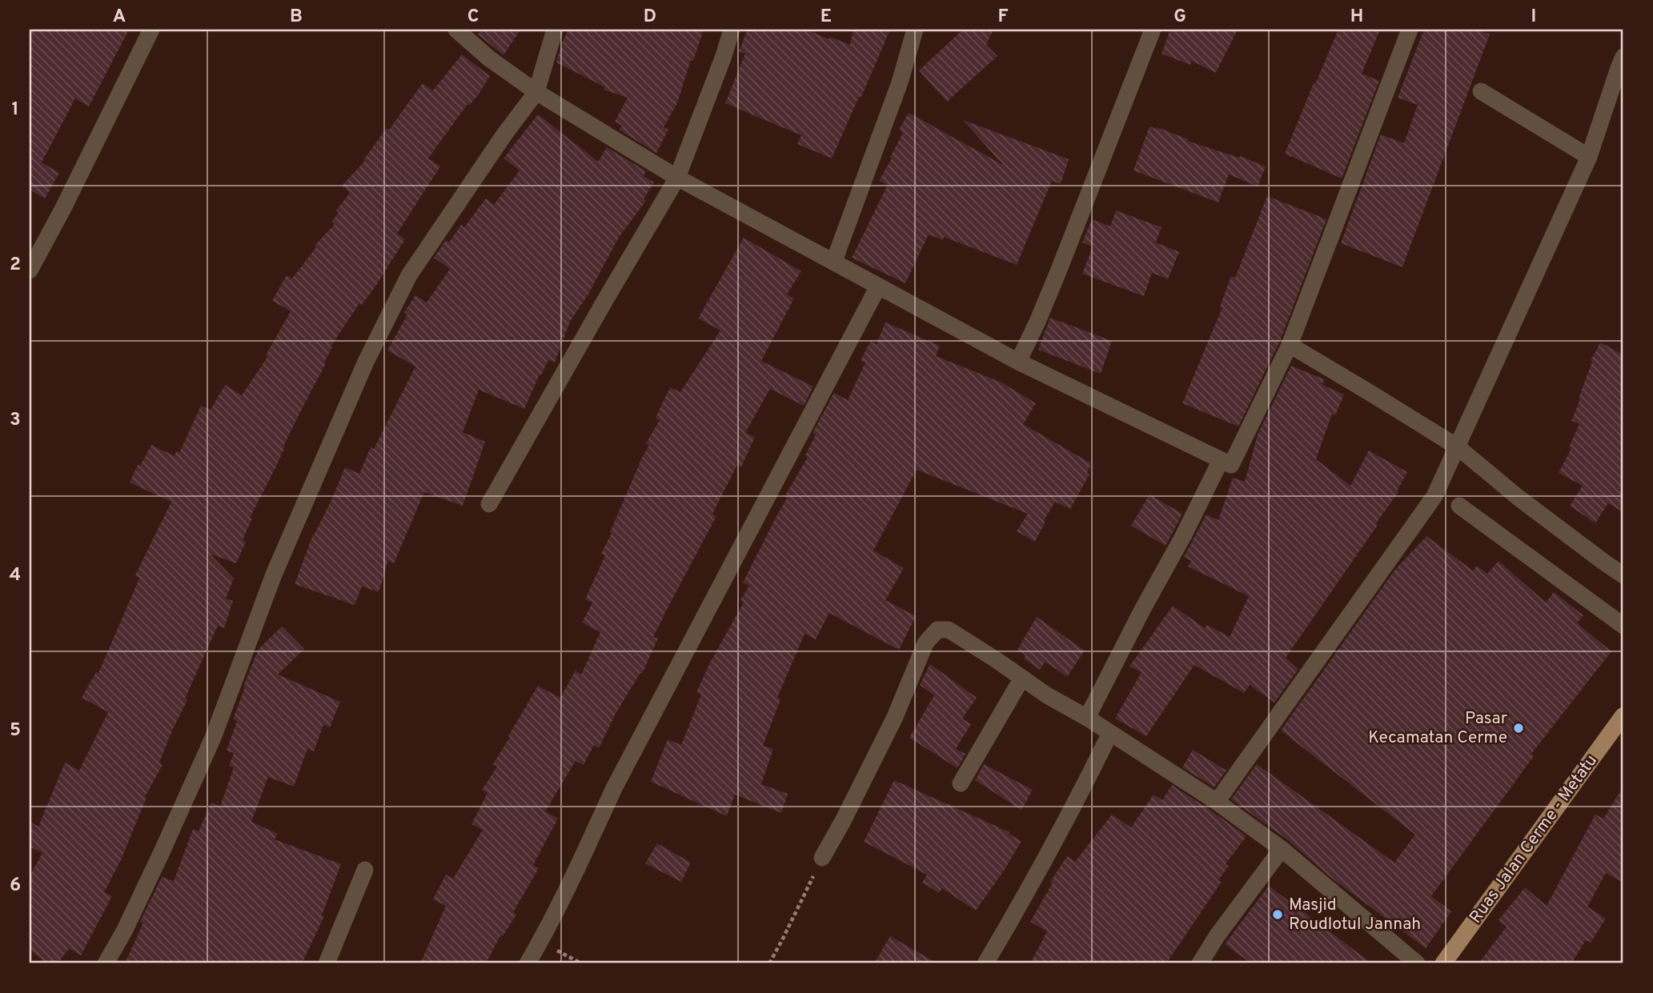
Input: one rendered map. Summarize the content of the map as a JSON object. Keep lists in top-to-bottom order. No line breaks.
{"streets":{"main road":["Ruas Jalan Cerme - Metatu"]},"places":["Pasar Kecamatan Cerme","Masjid Roudlotul Jannah"],"grid":{"columns":["A","B","C","D","E","F","G","H","I"],"rows":["1","2","3","4","5","6"]}}
